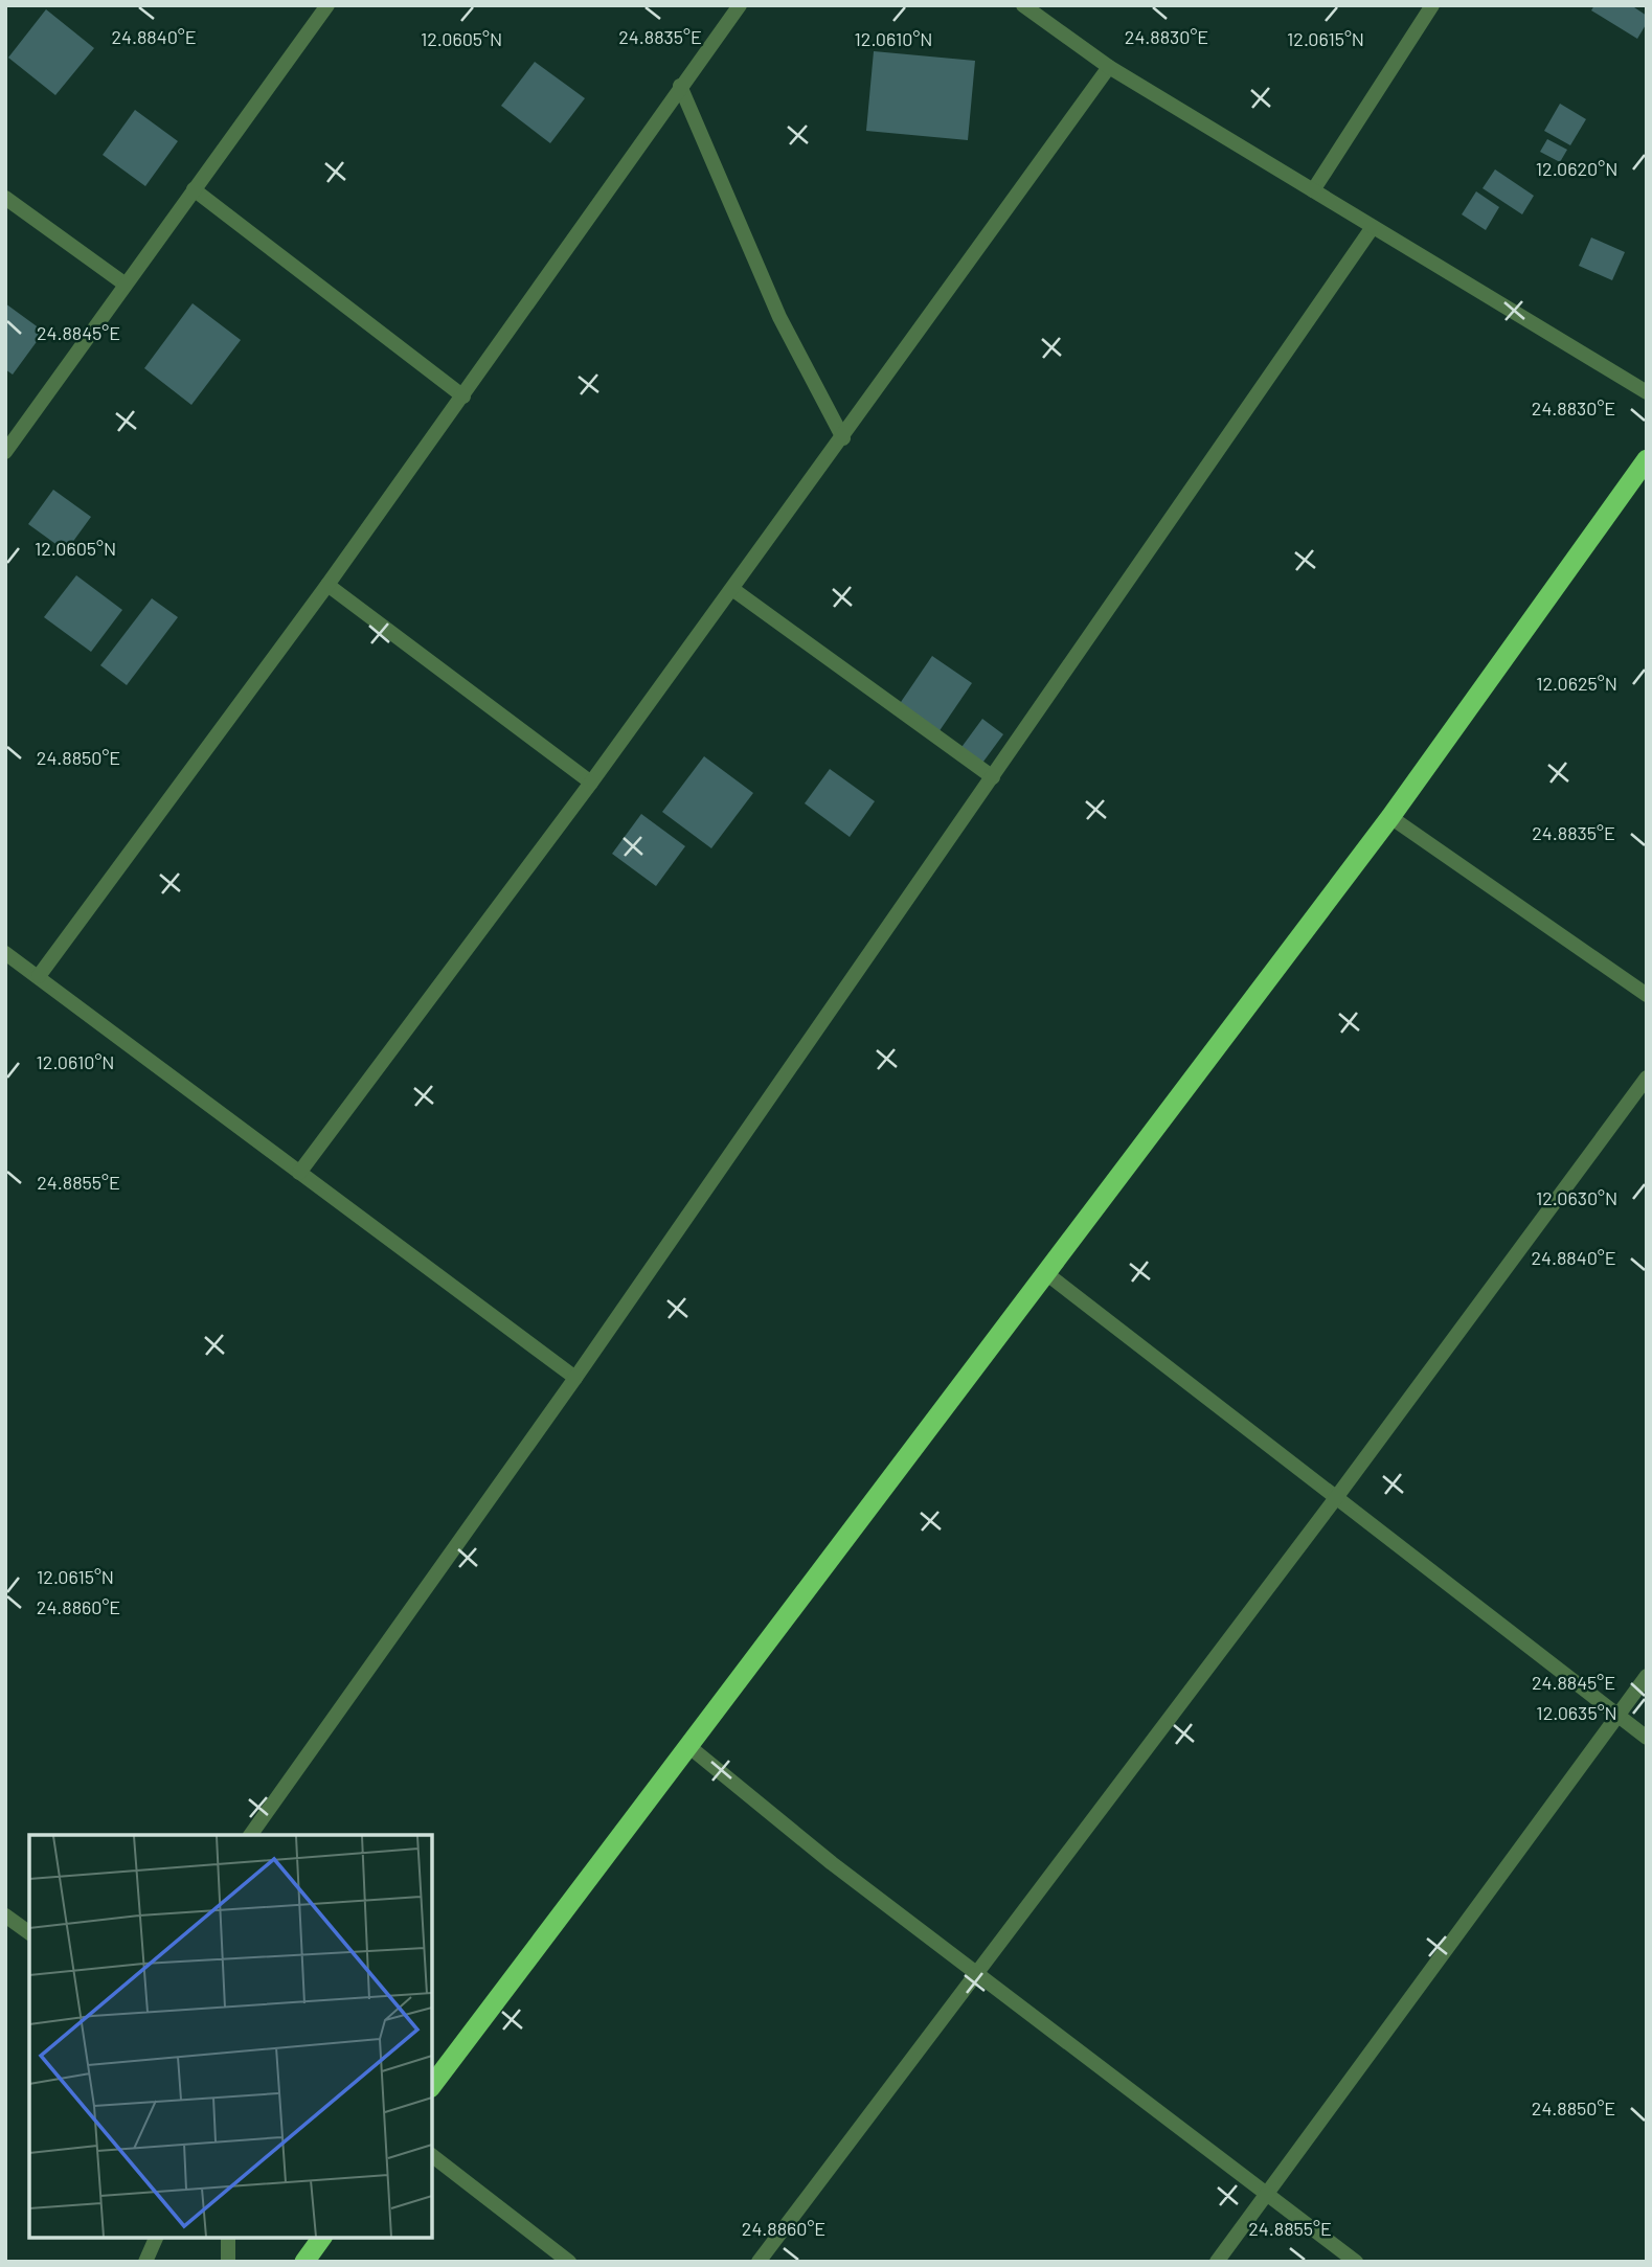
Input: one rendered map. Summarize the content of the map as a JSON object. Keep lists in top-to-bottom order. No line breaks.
{"coordinates":["24.8835°E","24.8830°E","24.8840°E","12.0605°N","12.0610°N","12.0615°N","12.0620°N","24.8845°E","12.0625°N","24.8850°E","24.8855°E","12.0630°N","24.8860°E","12.0635°N"]}
